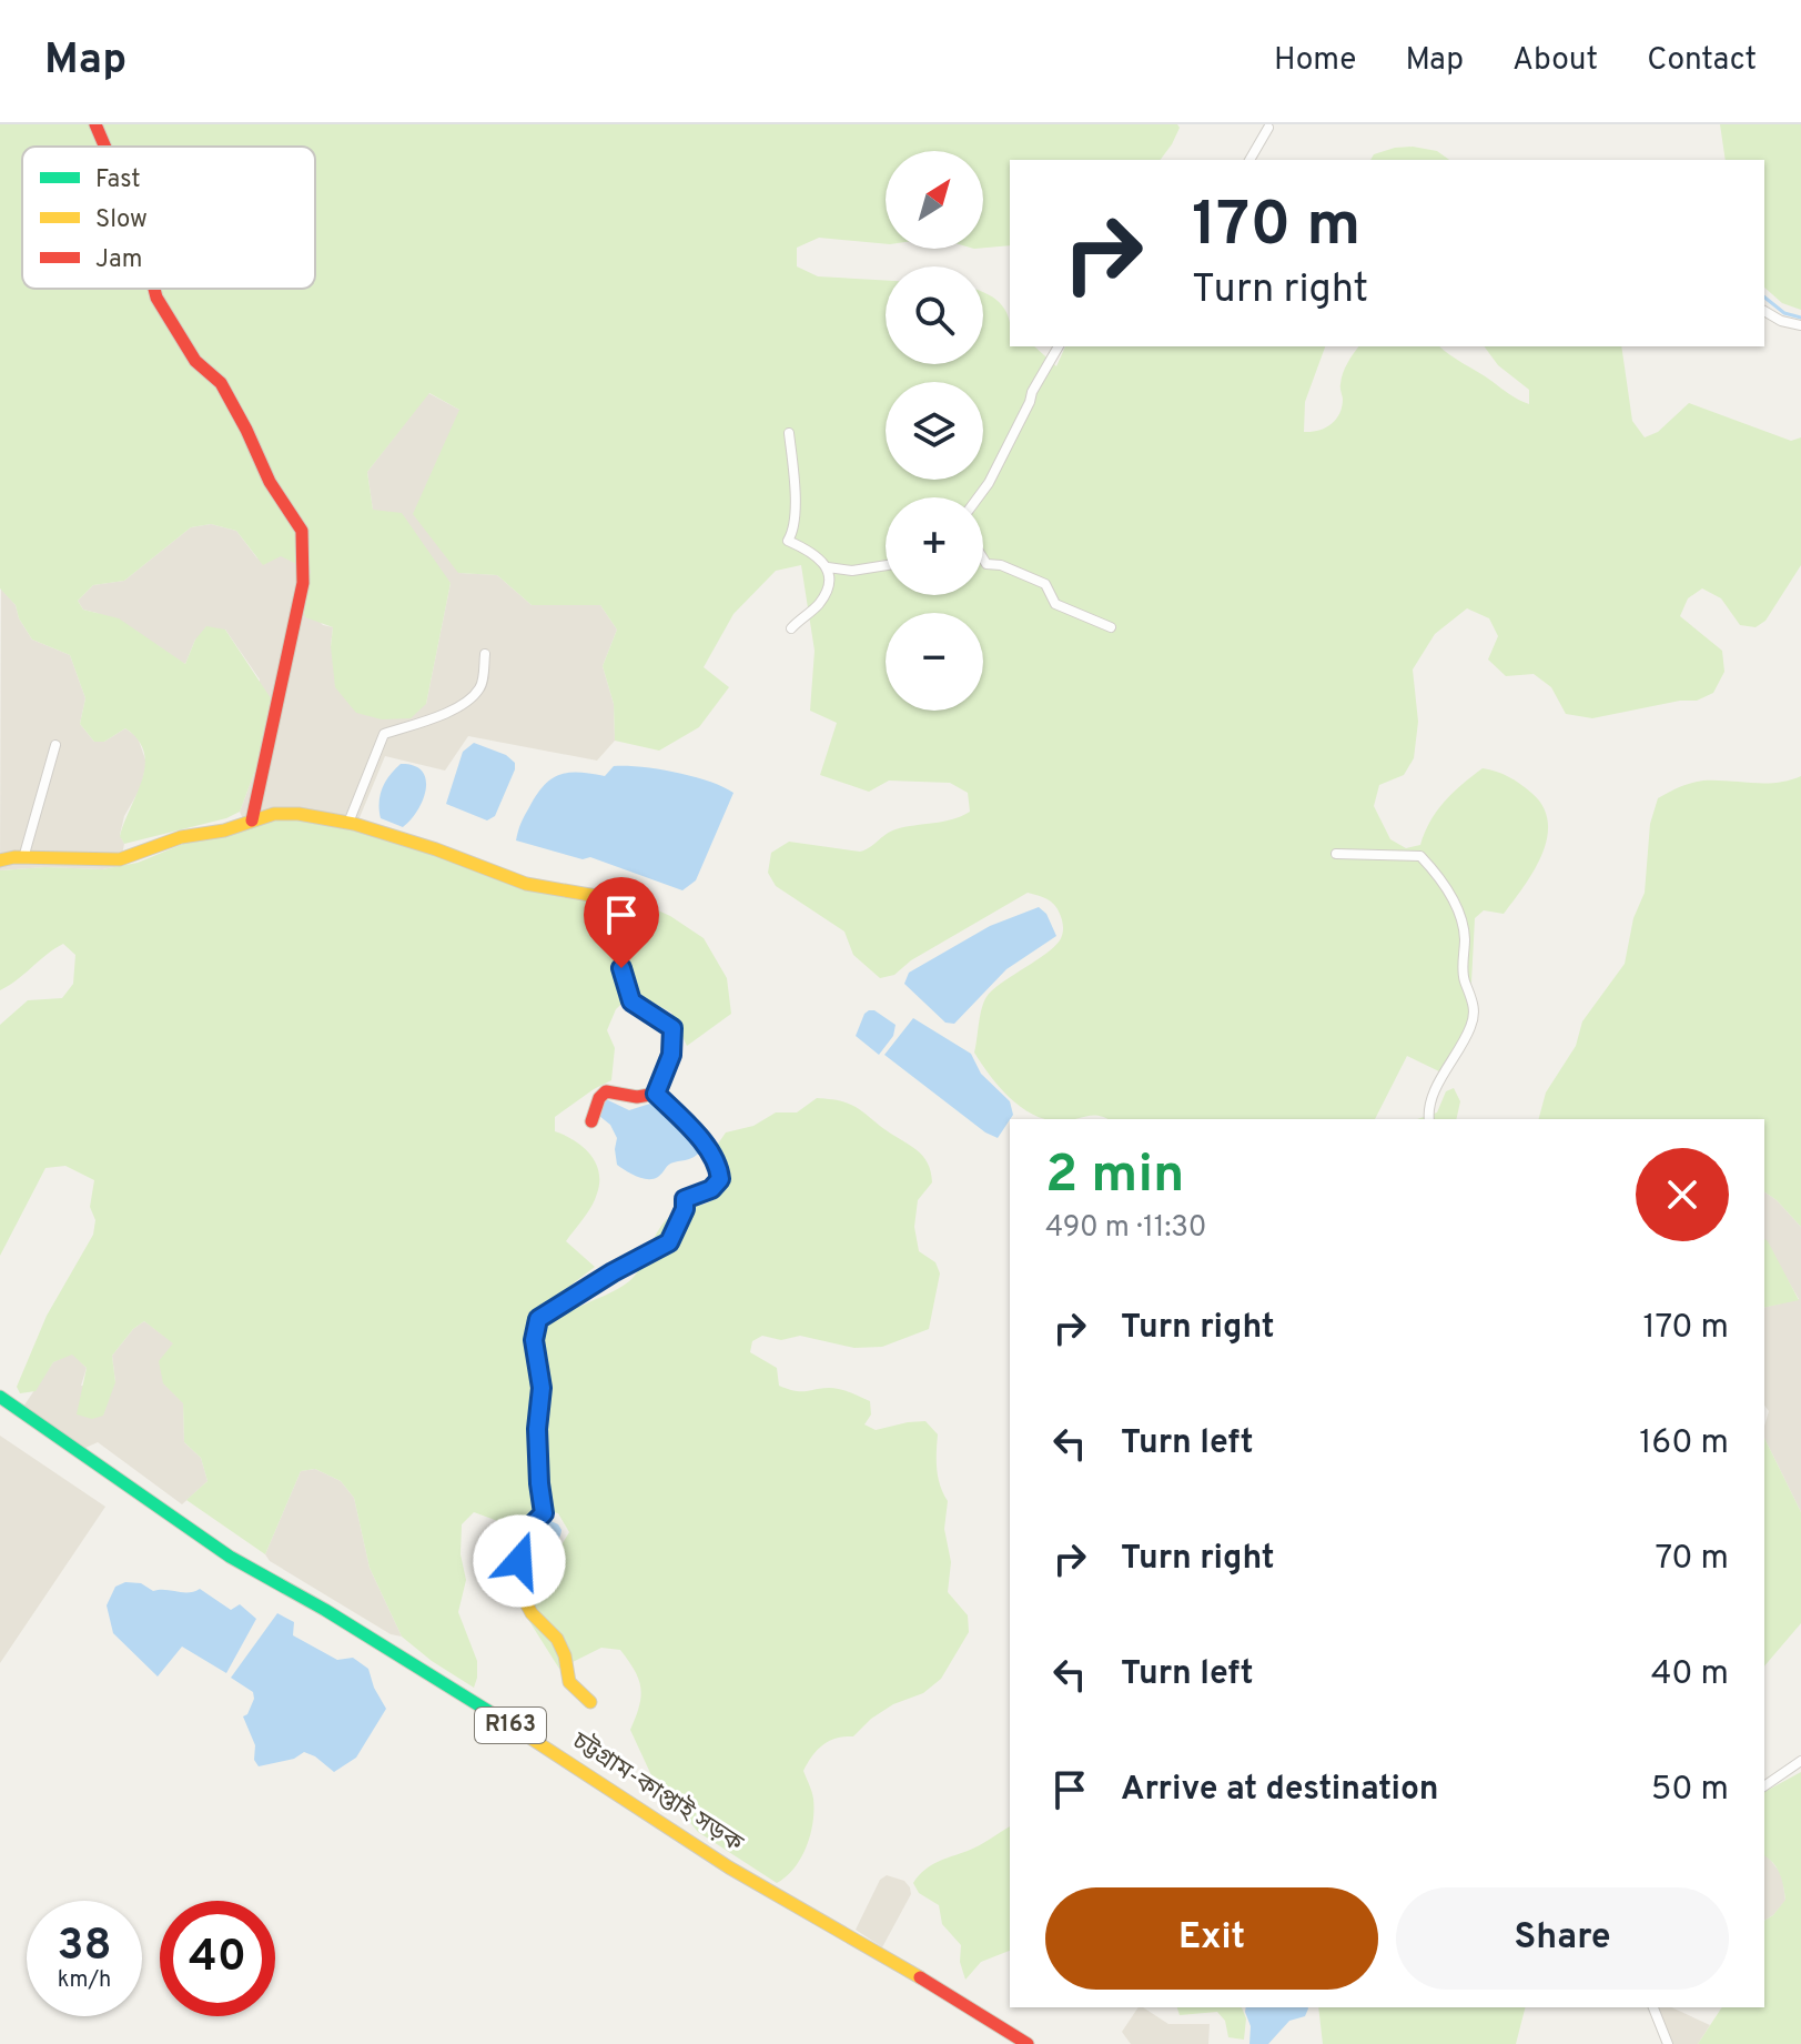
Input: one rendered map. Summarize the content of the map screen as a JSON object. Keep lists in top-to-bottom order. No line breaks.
{"streets":{"street":["R163","চট্টগ্রাম-কাপ্তাই সড়ক"]},"legend":["Fast","Slow","Jam"],"north":"top right","page":{"header":"Map","nav":["Home","Map","About","Contact"],"map_buttons":["+","−"],"turn":["170 m","Turn right"],"heading":["2 min","490 m · 11:30"],"list":[{"name":"Turn right","value":"170 m"},{"name":"Turn left","value":"160 m"},{"name":"Turn right","value":"70 m"},{"name":"Turn left","value":"40 m"},{"name":"Arrive at destination","value":"50 m"}],"buttons":["Exit","Share"],"speed":"38 km/h","limit":"40"}}
